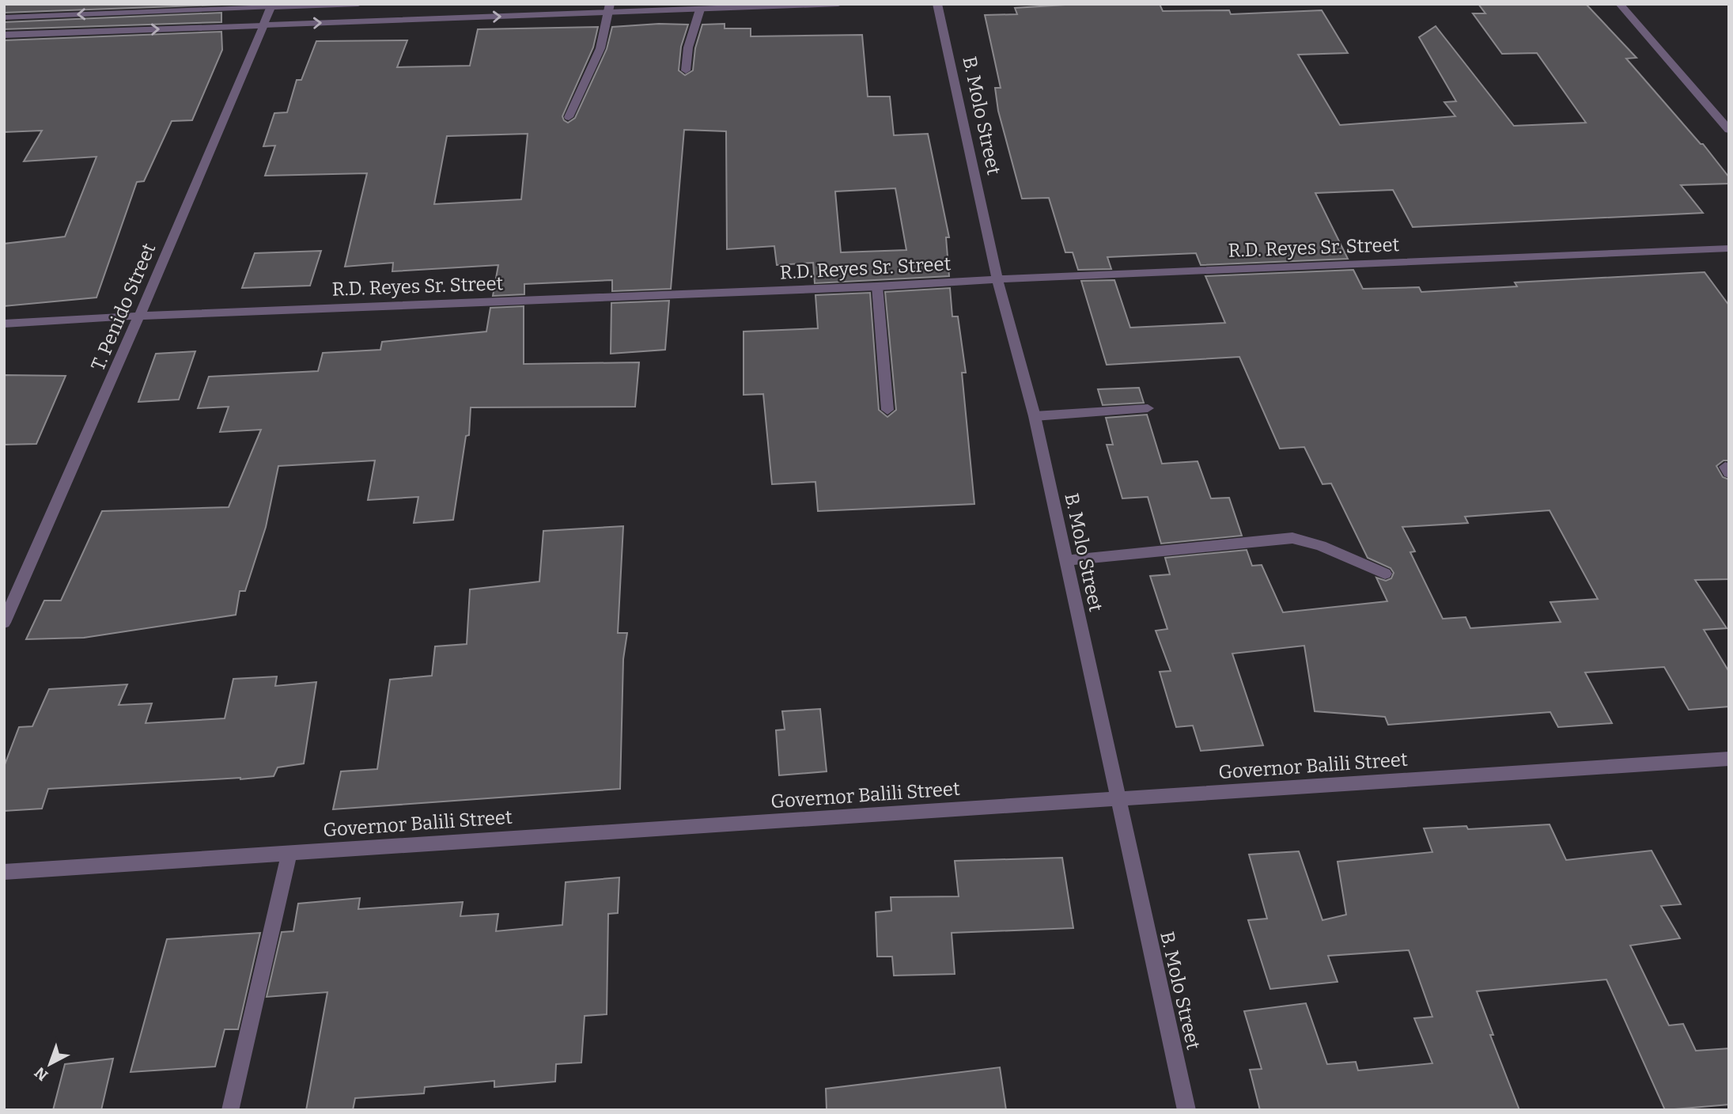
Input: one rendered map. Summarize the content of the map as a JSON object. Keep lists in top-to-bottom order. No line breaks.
{"streets":{"street":["B. Molo Street","R.D. Reyes Sr. Street","T. Penido Street","Governor Balili Street"]},"crossings":[["B. Molo Street","R.D. Reyes Sr. Street"],["B. Molo Street","Governor Balili Street"],["R.D. Reyes Sr. Street","T. Penido Street"]],"north":"bottom left"}
